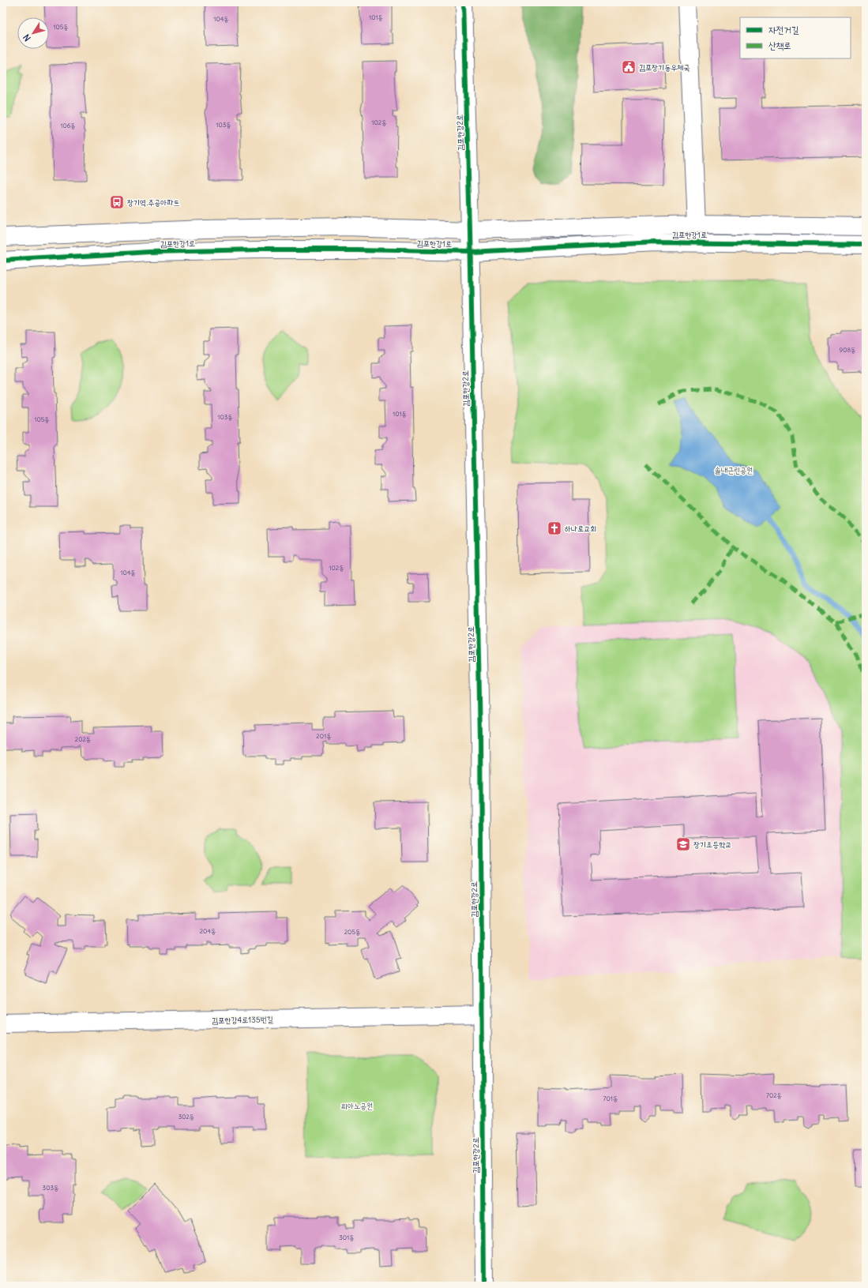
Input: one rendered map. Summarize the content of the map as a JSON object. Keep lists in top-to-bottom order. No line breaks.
{"streets":{"street":["김포한강2로","김포한강1로","김포한강4로135번길"]},"crossings":[["김포한강2로","김포한강1로"],["김포한강2로","김포한강4로135번길"]],"parks":["솔내근린공원","피아노공원"],"places":{"public building":["김포장기동우체국"],"bus stop":["장기역.주공아파트"],"church":["하나로교회"],"school or university":["장기초등학교"]},"house_numbers":["101동","104동","105동","102동","103동","106동","908동","101동","103동","105동","102동","104동","201동","202동","204동","205동","702동","701동","302동","303동","301동"],"legend":["자전거길","산책로"],"north":"bottom left"}
